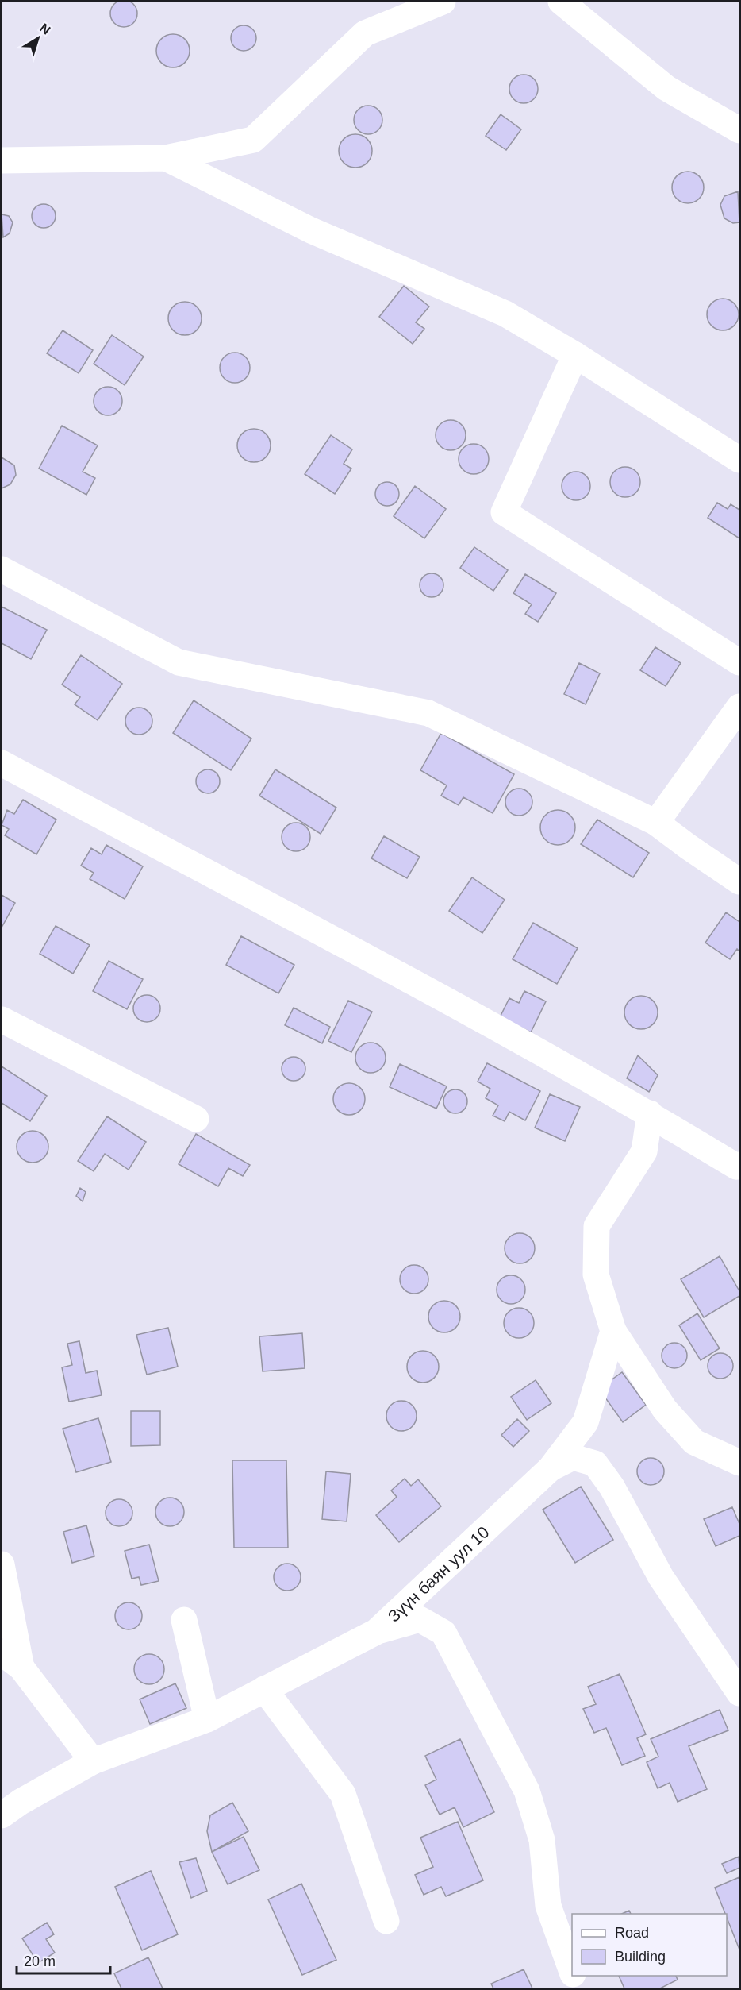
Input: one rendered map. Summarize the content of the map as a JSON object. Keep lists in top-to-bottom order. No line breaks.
{"streets":{"street":["Зүүн баян уул 10"]},"legend":["Road","Building"],"scale_bar":"20 m","north":"top right"}
